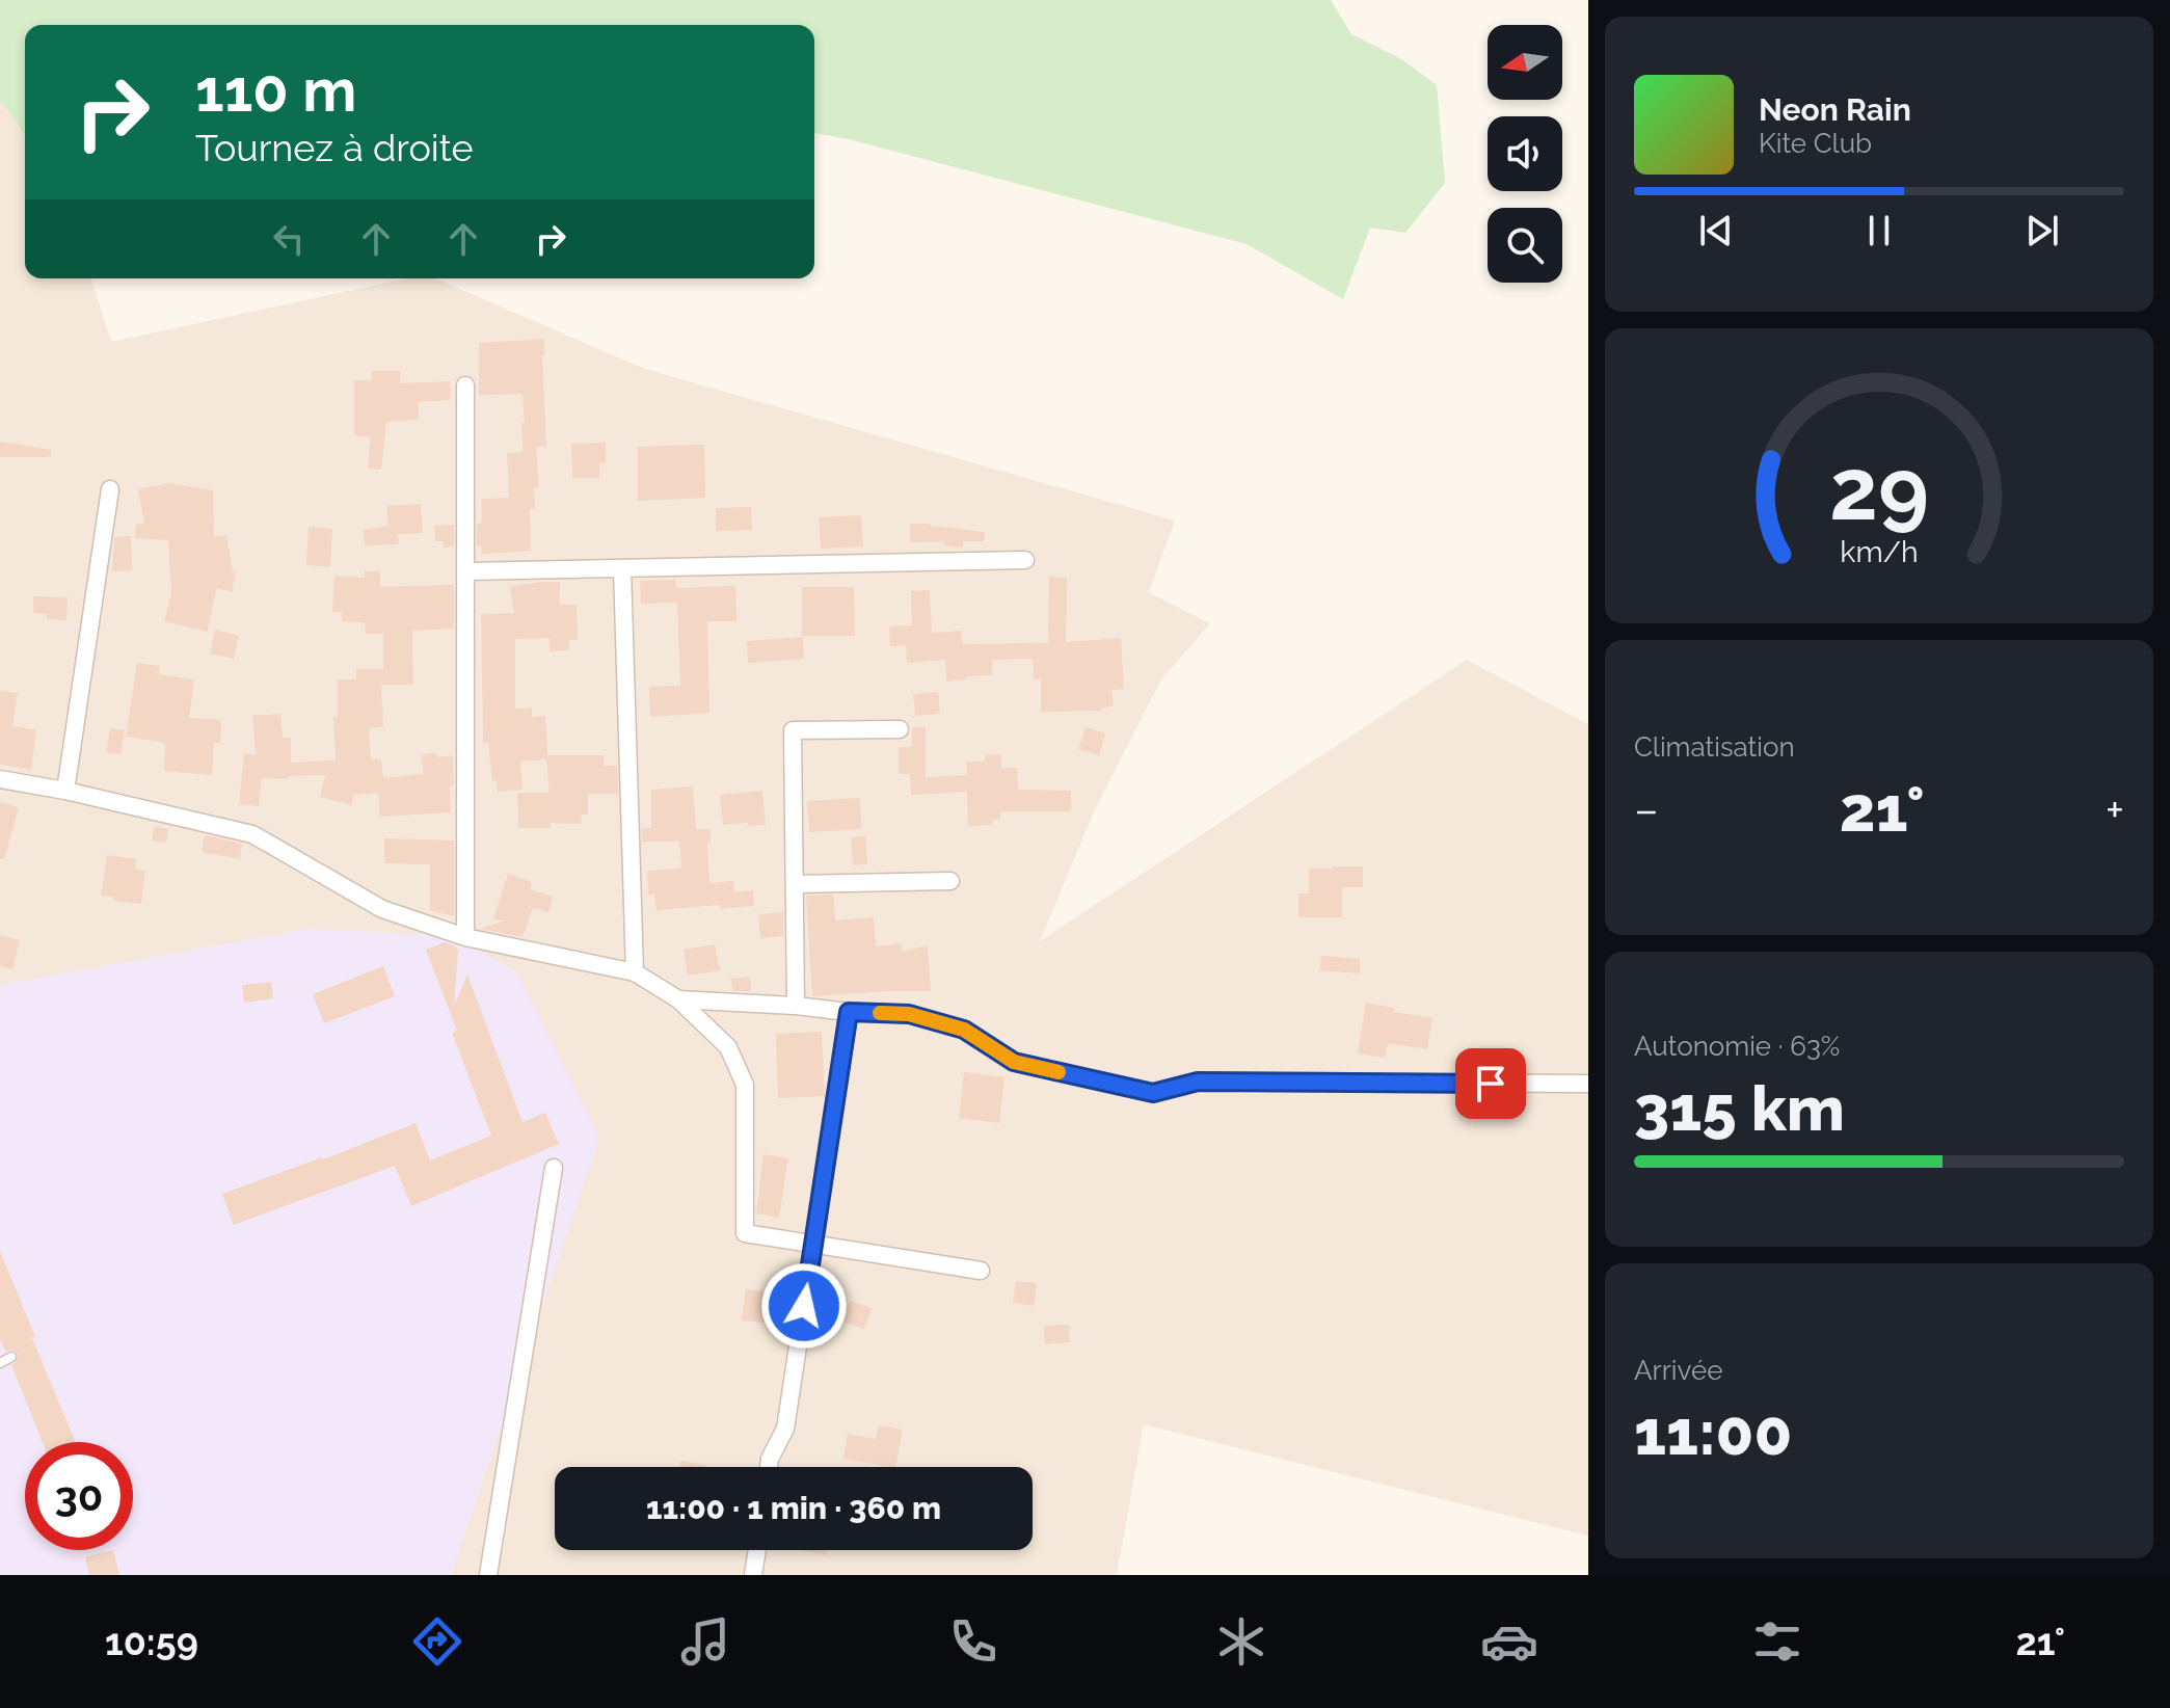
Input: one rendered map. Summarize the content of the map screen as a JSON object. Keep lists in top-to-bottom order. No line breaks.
{"north":"left","page":{"turn":["110 m","Tournez à droite"],"song":["Neon Rain","Kite Club"],"tile":["Climatisation",["Autonomie · 63%","315 km"],["Arrivée","11:00"]],"heat":["−","21°","+"],"limit":"30","trip":"11:00 · 1 min · 360 m","tabs":["10:59","21°"],"gauge":["29","km/h"]}}
